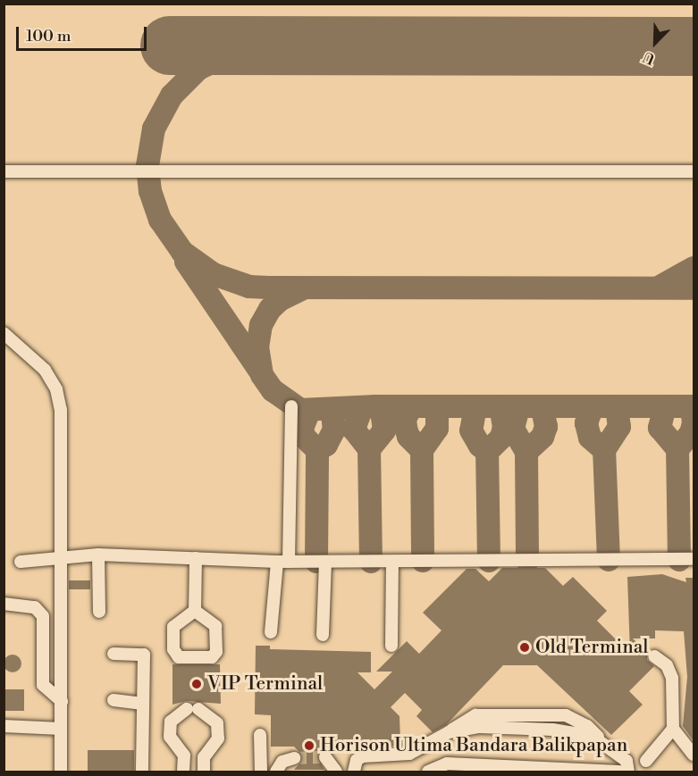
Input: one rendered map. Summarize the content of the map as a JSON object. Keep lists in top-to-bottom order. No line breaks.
{"places":["Old Terminal","VIP Terminal","Horison Ultima Bandara Balikpapan"],"scale_bar":"100 m","north":"bottom left"}
